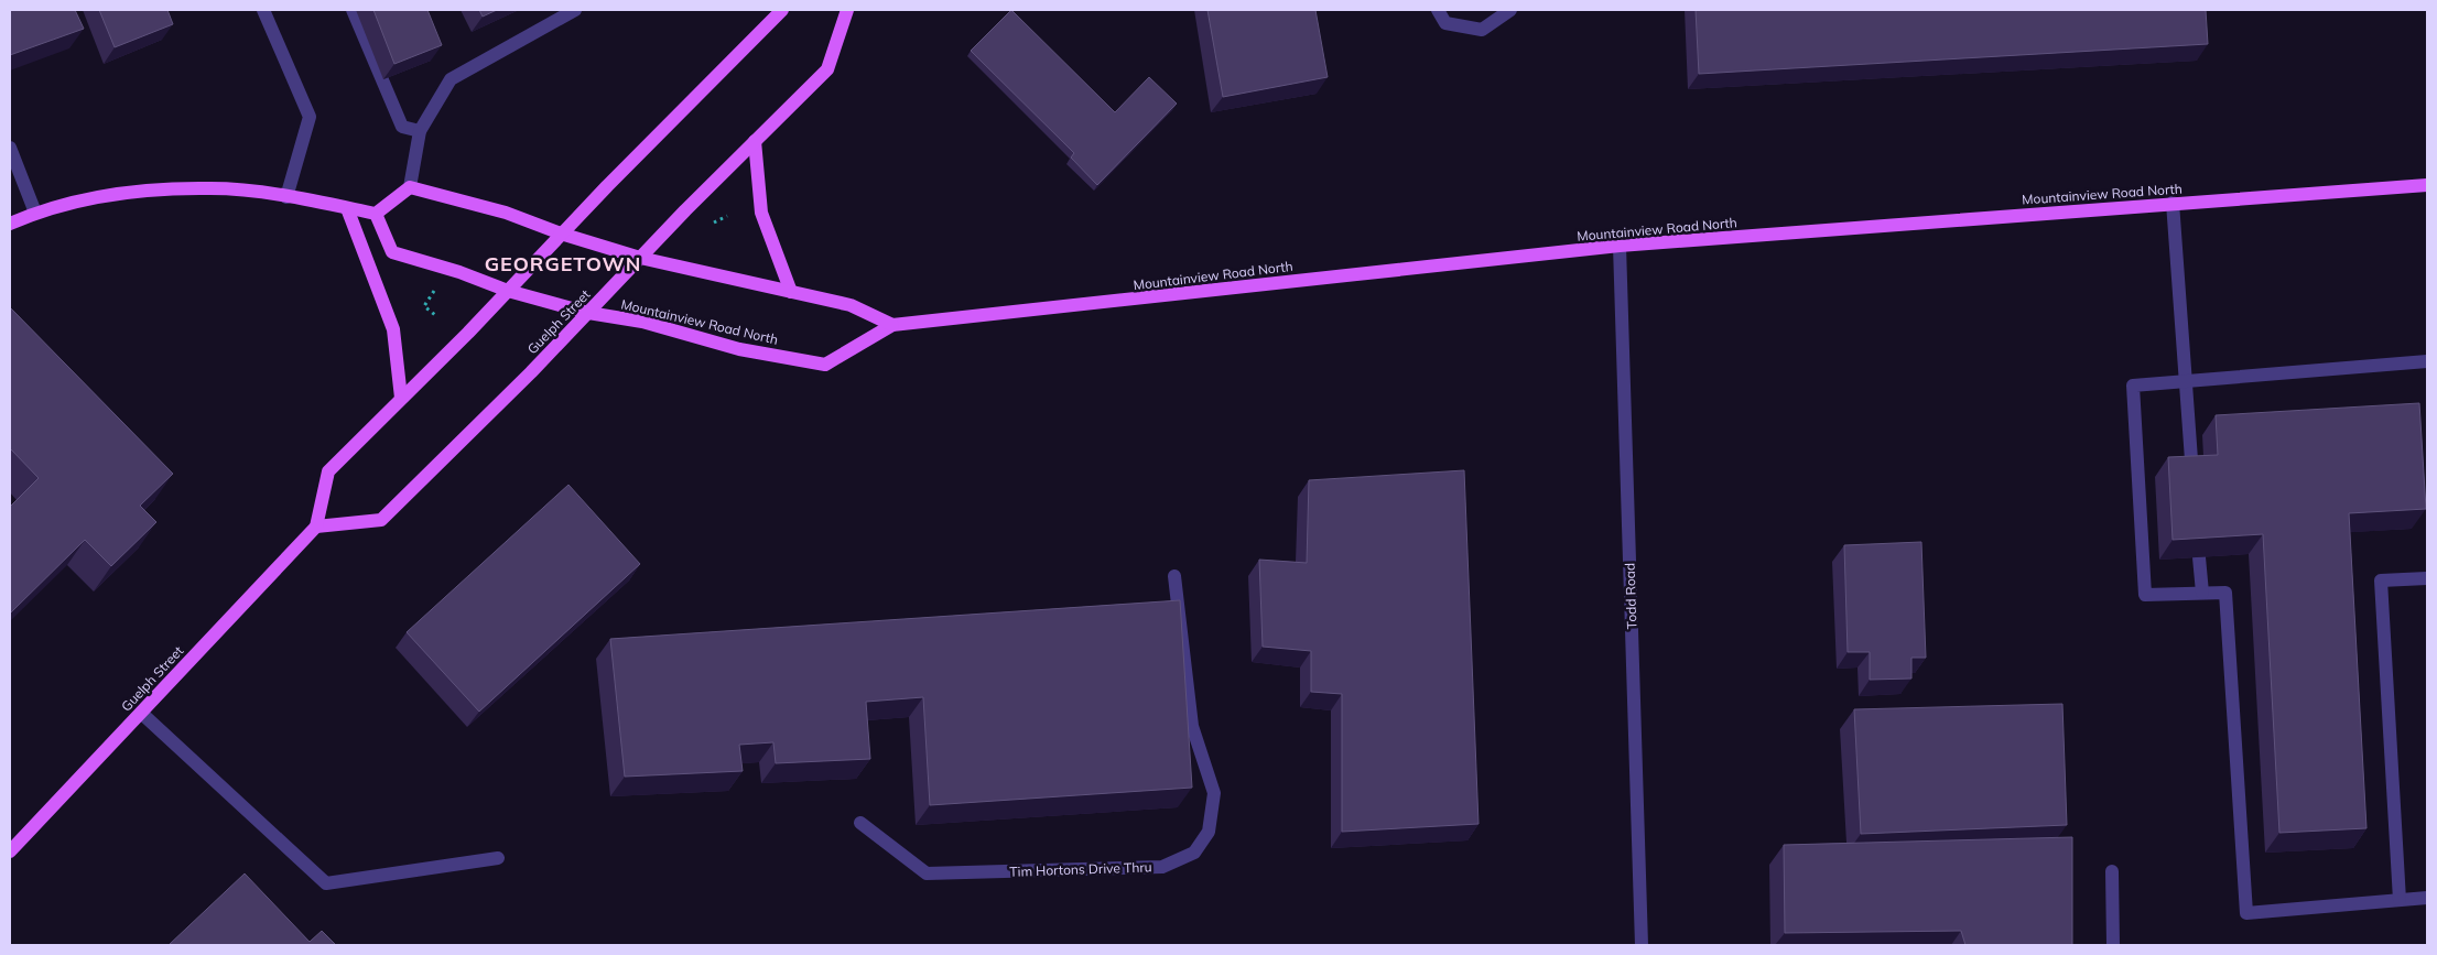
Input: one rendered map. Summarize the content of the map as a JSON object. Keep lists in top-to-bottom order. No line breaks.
{"streets":{"main road":["Mountainview Road North","Guelph Street"],"street":["Todd Road","Tim Hortons Drive Thru"]},"crossings":[["Mountainview Road North","Guelph Street"],["Mountainview Road North","Todd Road"]],"districts":["GEORGETOWN"]}
